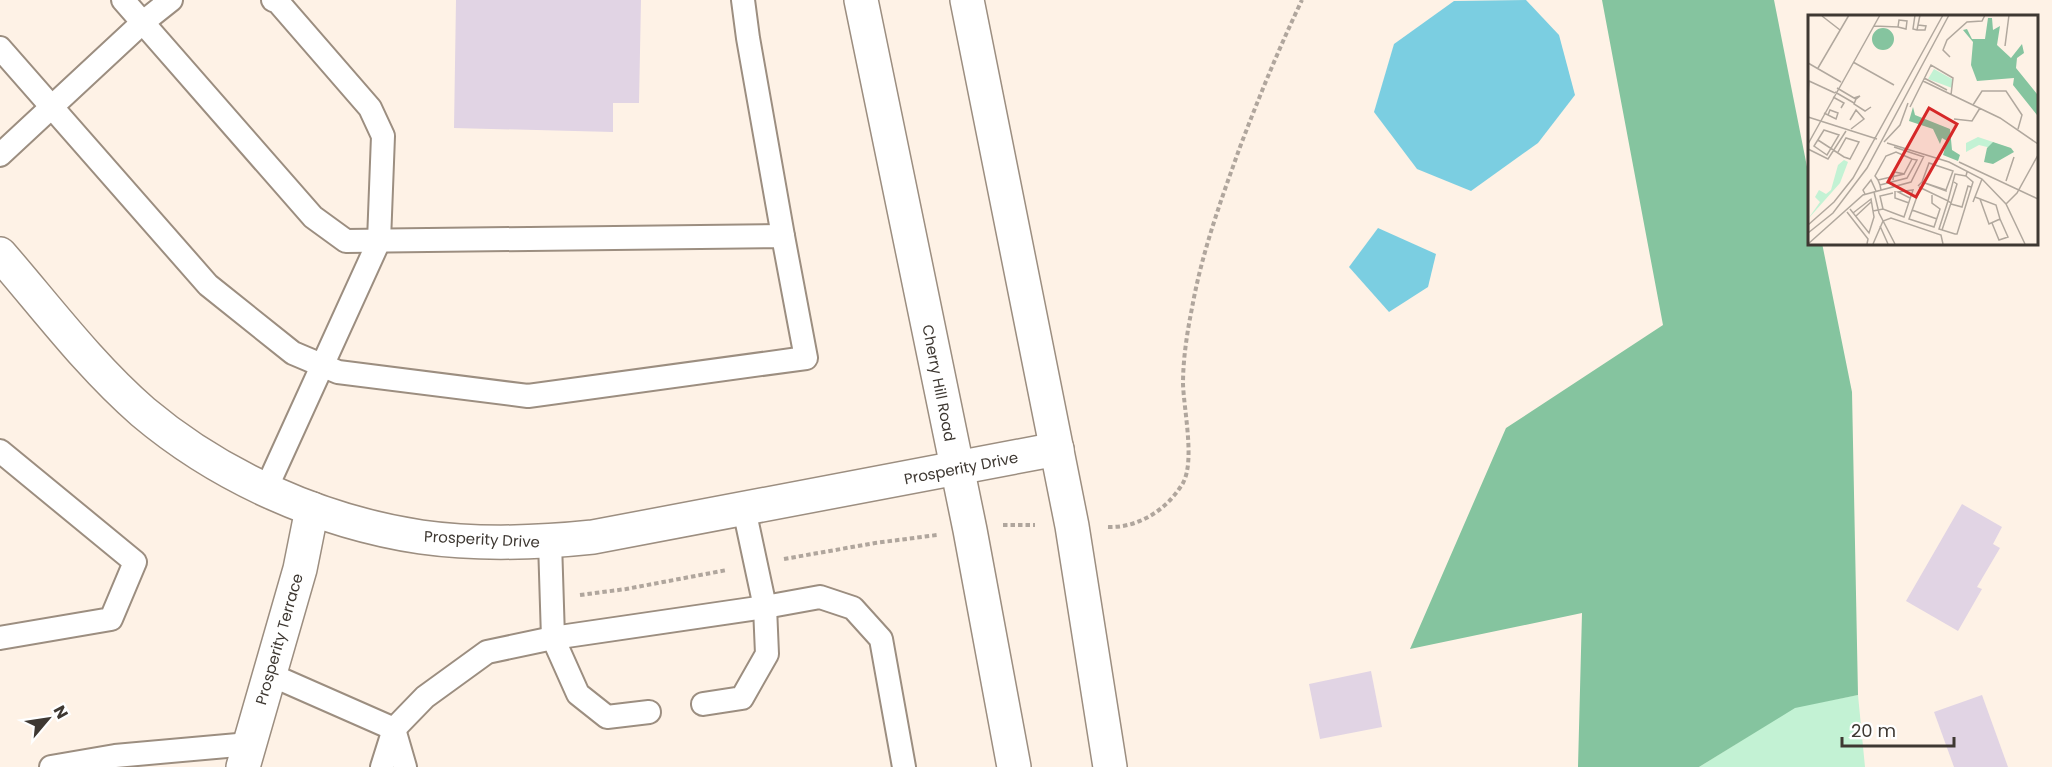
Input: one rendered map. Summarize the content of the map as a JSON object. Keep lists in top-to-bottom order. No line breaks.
{"streets":{"main road":["Cherry Hill Road","Prosperity Drive","Prosperity Terrace"]},"crossings":[["Cherry Hill Road","Prosperity Drive"],["Prosperity Drive","Prosperity Terrace"]],"scale_bar":"20 m","north":"top right"}
